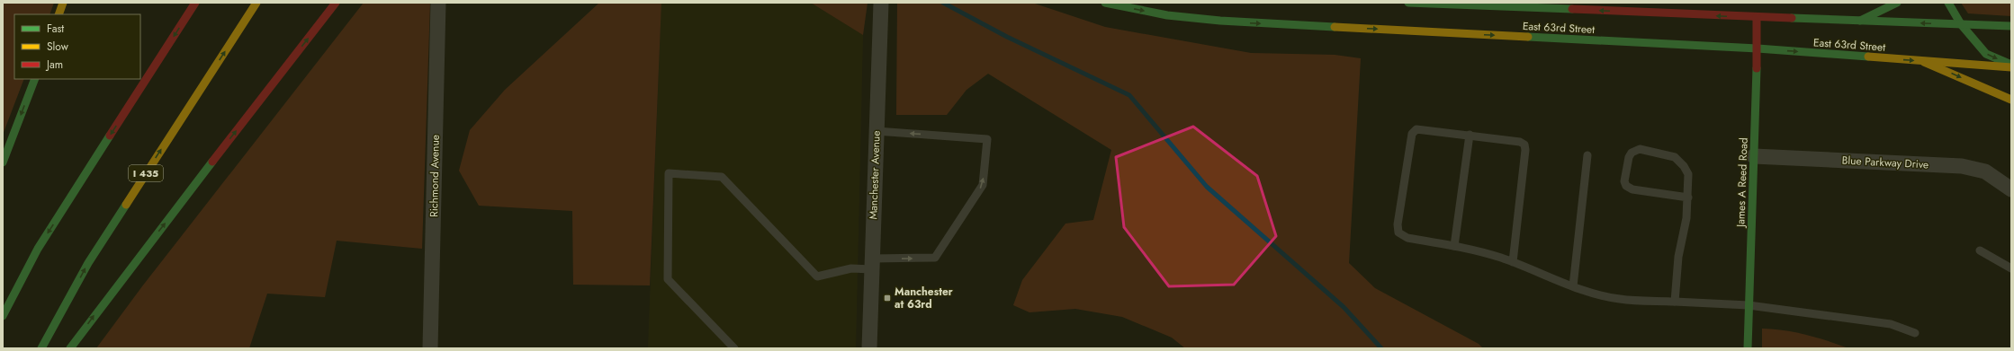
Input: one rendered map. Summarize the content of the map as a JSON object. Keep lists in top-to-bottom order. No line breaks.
{"streets":{"main road":["East 63rd Street","I 435","James A Reed Road"],"street":["Blue Parkway Drive","Manchester Avenue","Richmond Avenue"]},"crossings":[["East 63rd Street","James A Reed Road"],["Blue Parkway Drive","James A Reed Road"]],"places":{"transit":["Manchester at 63rd"]},"legend":["Fast","Slow","Jam"]}
